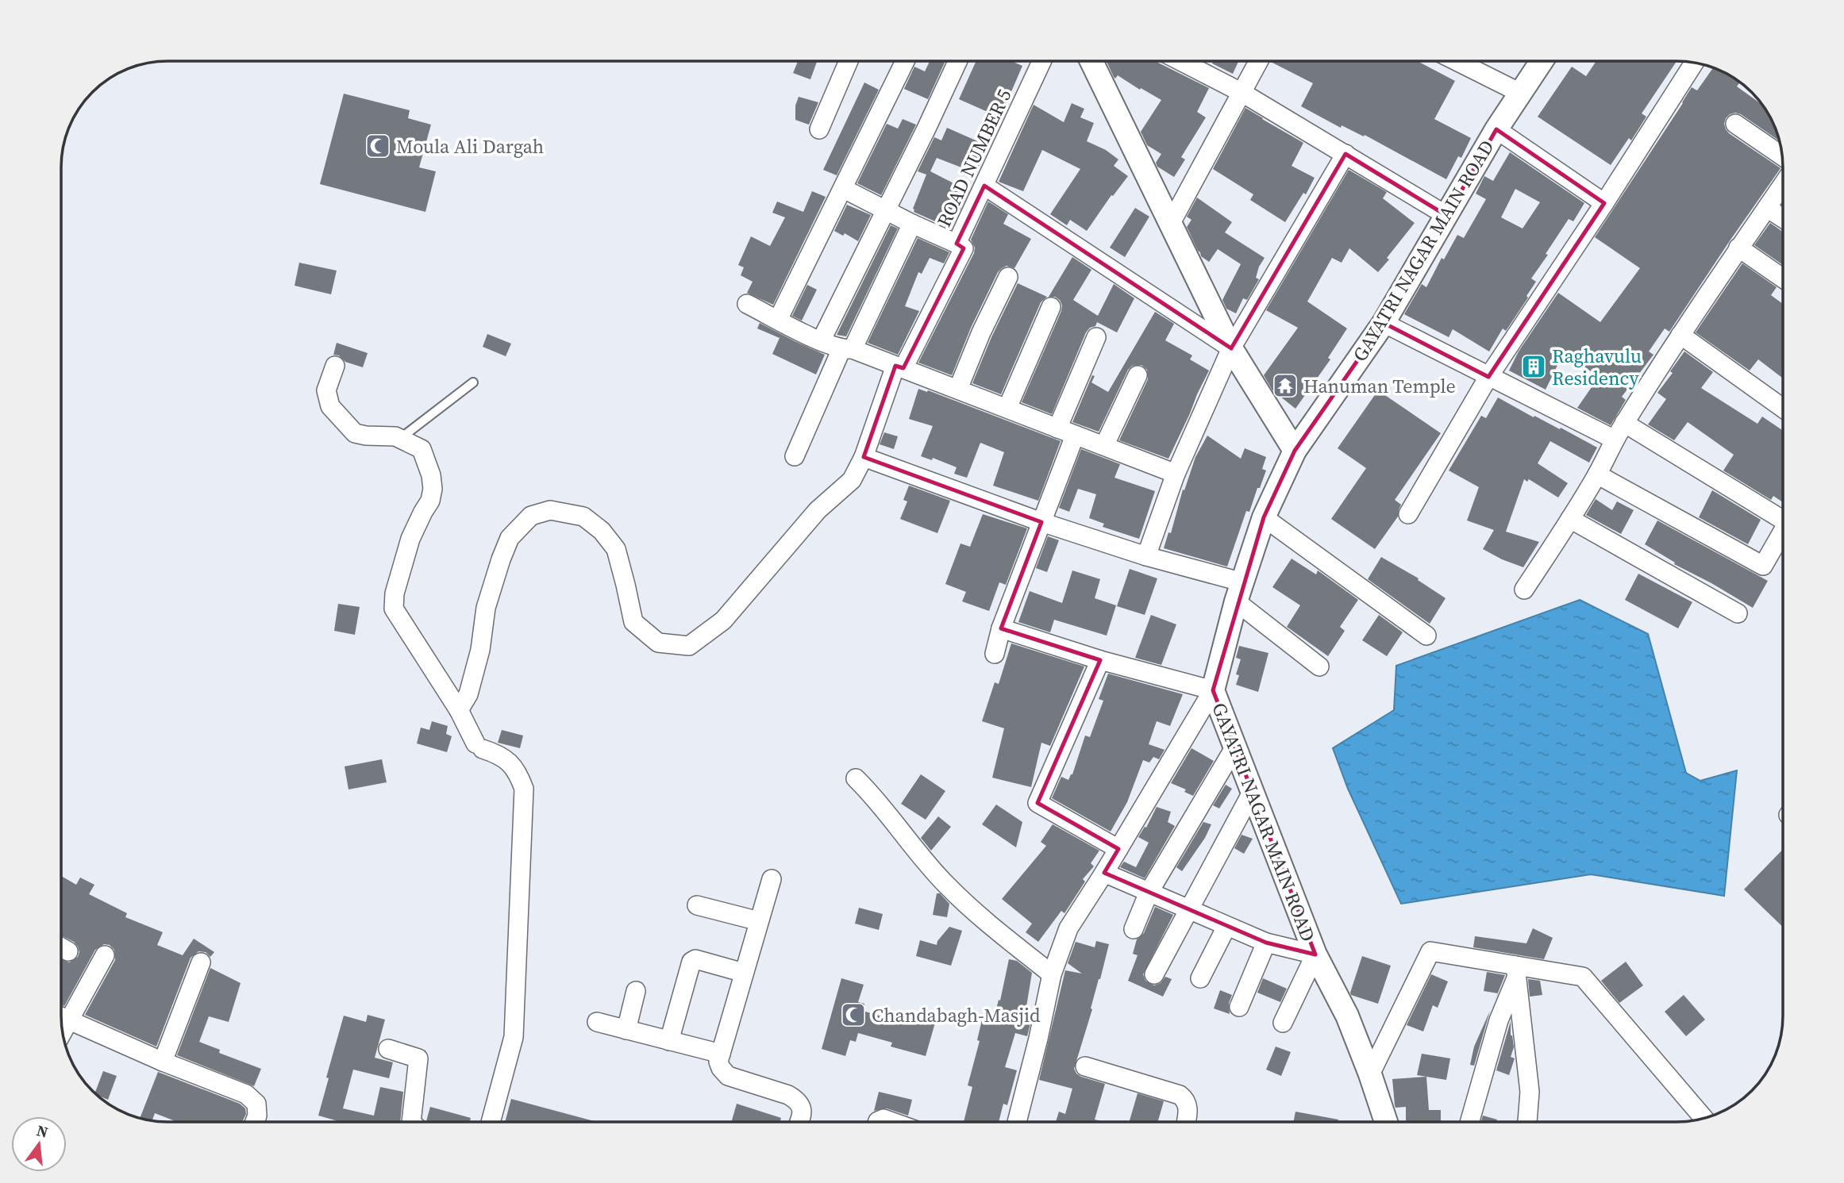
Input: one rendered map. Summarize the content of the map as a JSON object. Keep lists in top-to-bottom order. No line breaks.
{"streets":{"street":["ROAD NUMBER 5","GAYATRI NAGAR MAIN ROAD"]},"places":{"mosque":["Moula Ali Dargah","Chandabagh-Masjid"],"building":["Raghavulu Residency"],"temple":["Hanuman Temple"]},"north":"top"}
